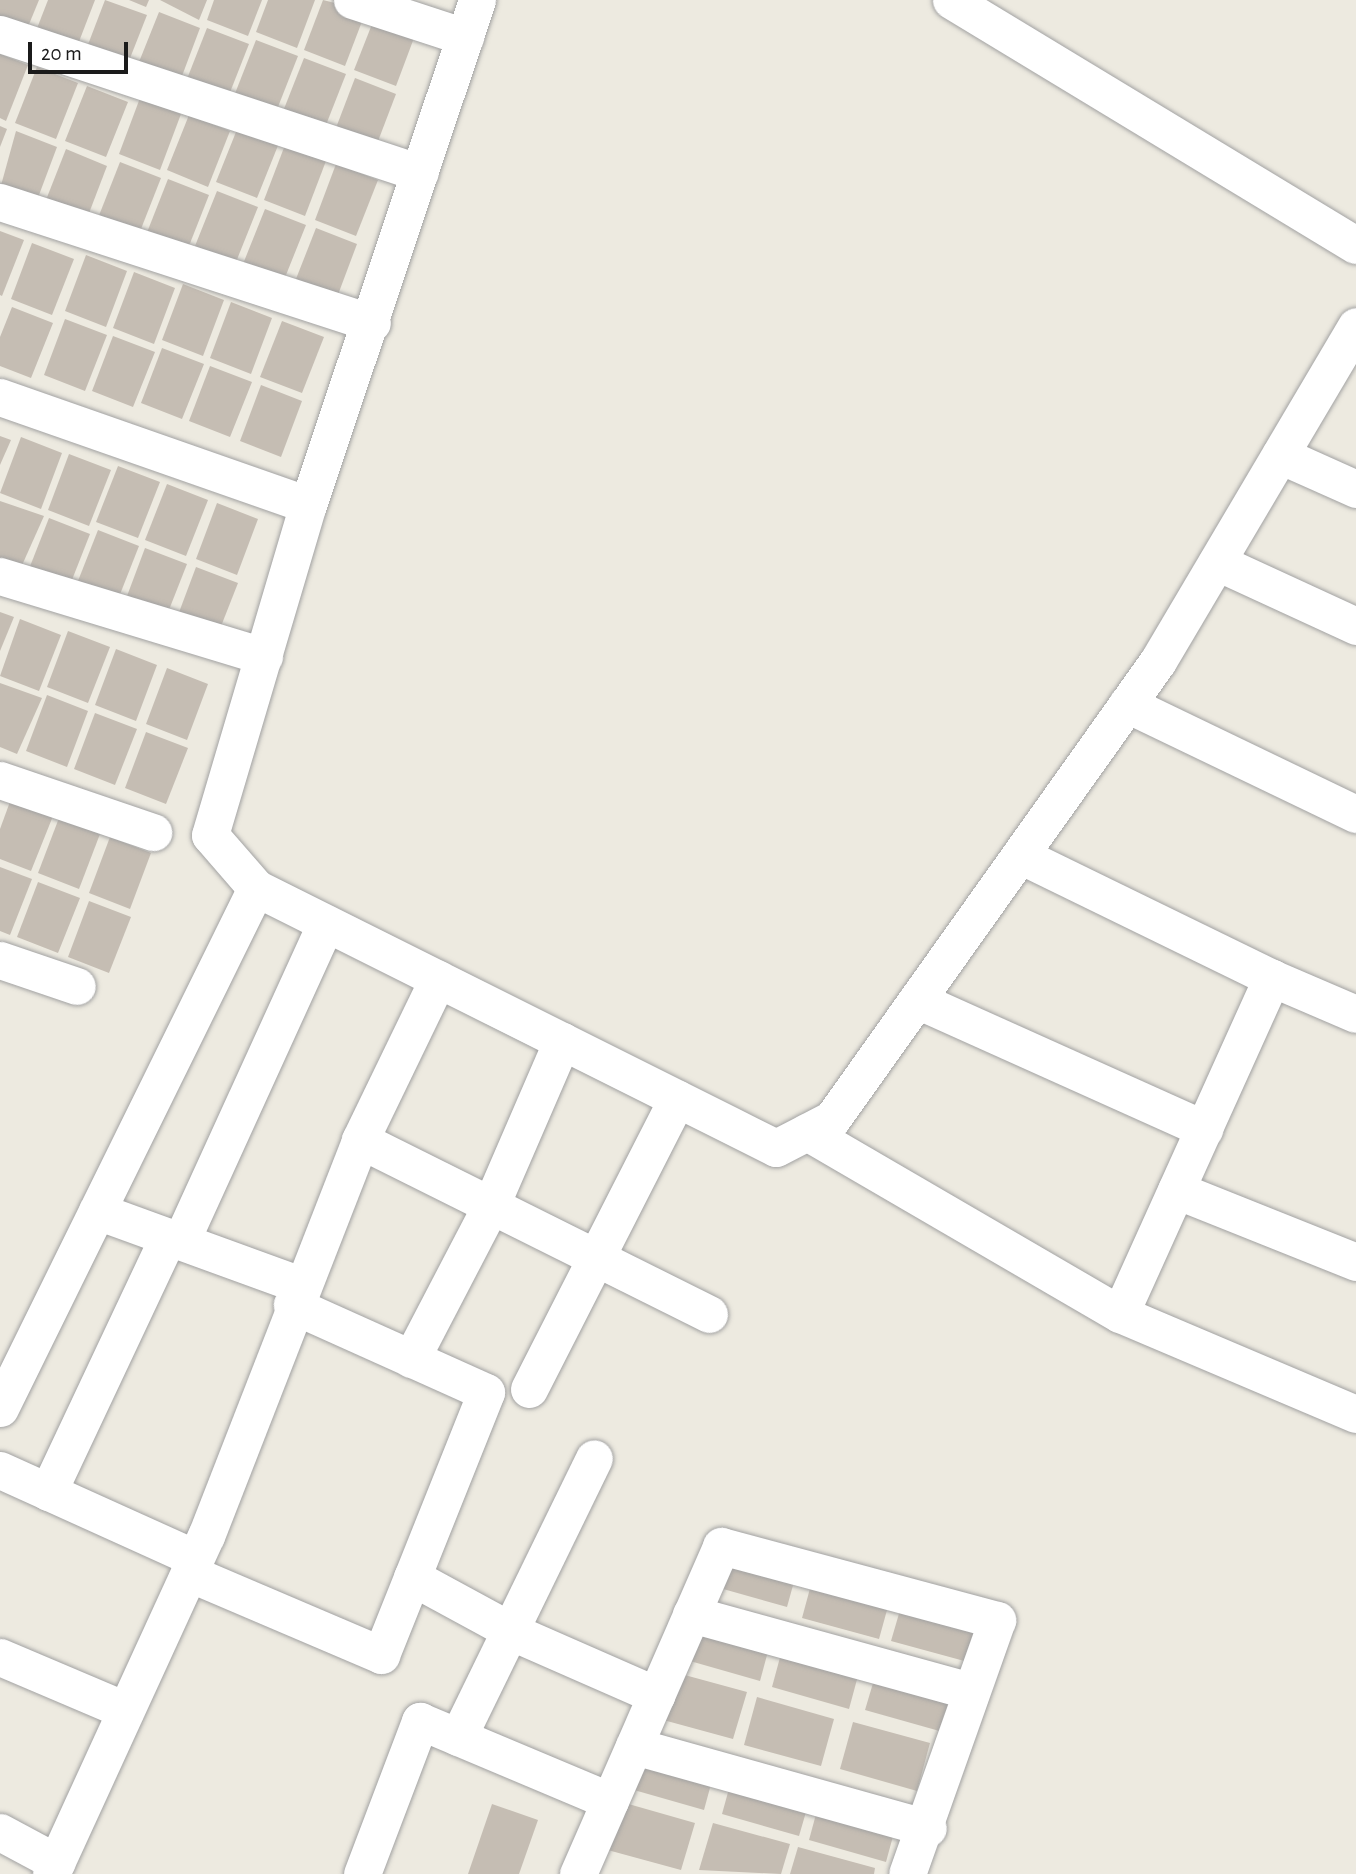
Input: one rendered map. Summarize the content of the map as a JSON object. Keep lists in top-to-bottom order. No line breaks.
{"scale_bar":"20 m"}
